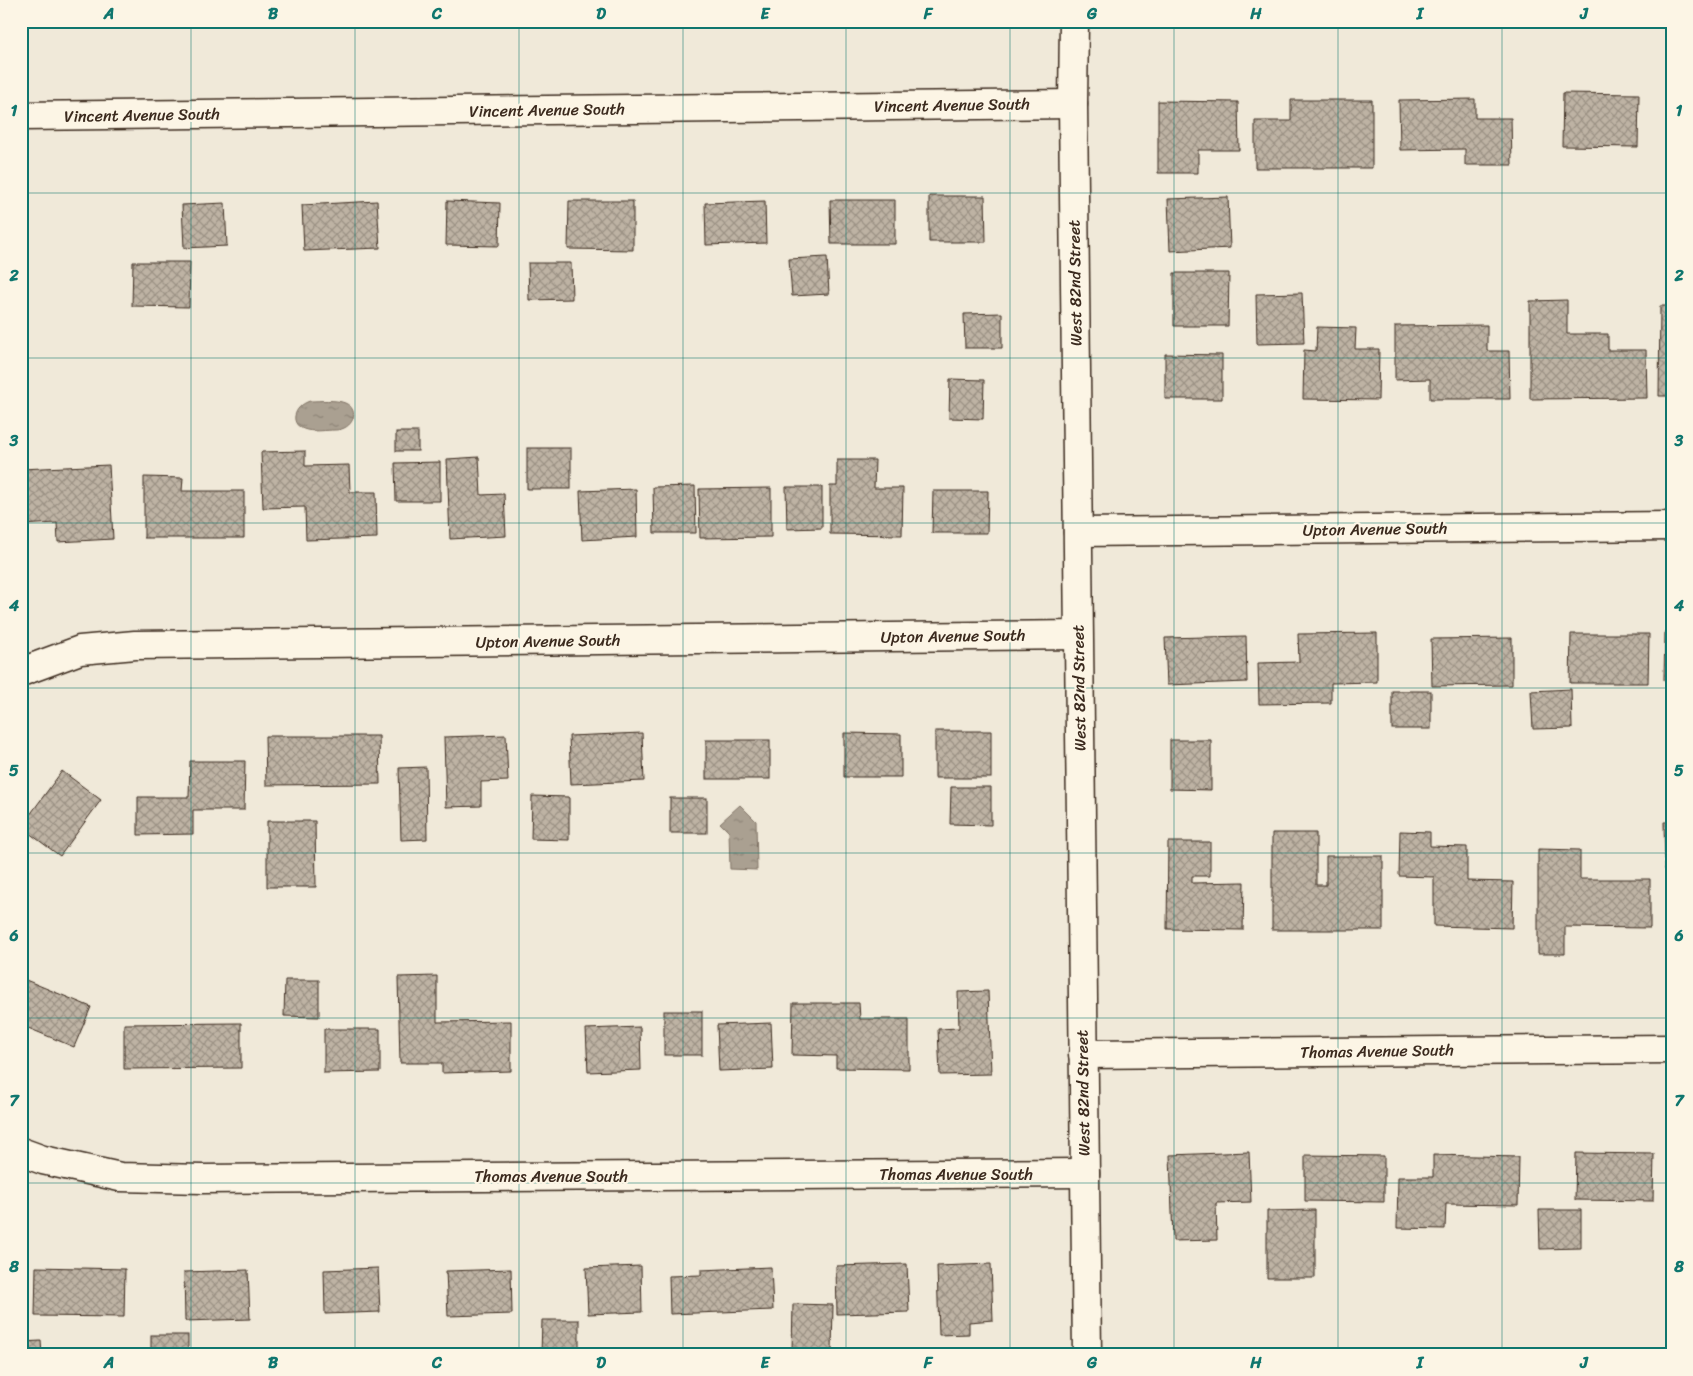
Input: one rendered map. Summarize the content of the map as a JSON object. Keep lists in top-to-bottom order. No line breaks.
{"streets":{"street":["Vincent Avenue South","West 82nd Street","Upton Avenue South","Thomas Avenue South"]},"crossings":[["Vincent Avenue South","West 82nd Street"],["West 82nd Street","Upton Avenue South"],["West 82nd Street","Thomas Avenue South"]],"grid":{"columns":["A","B","C","D","E","F","G","H","I","J"],"rows":["1","2","3","4","5","6","7","8"]}}
